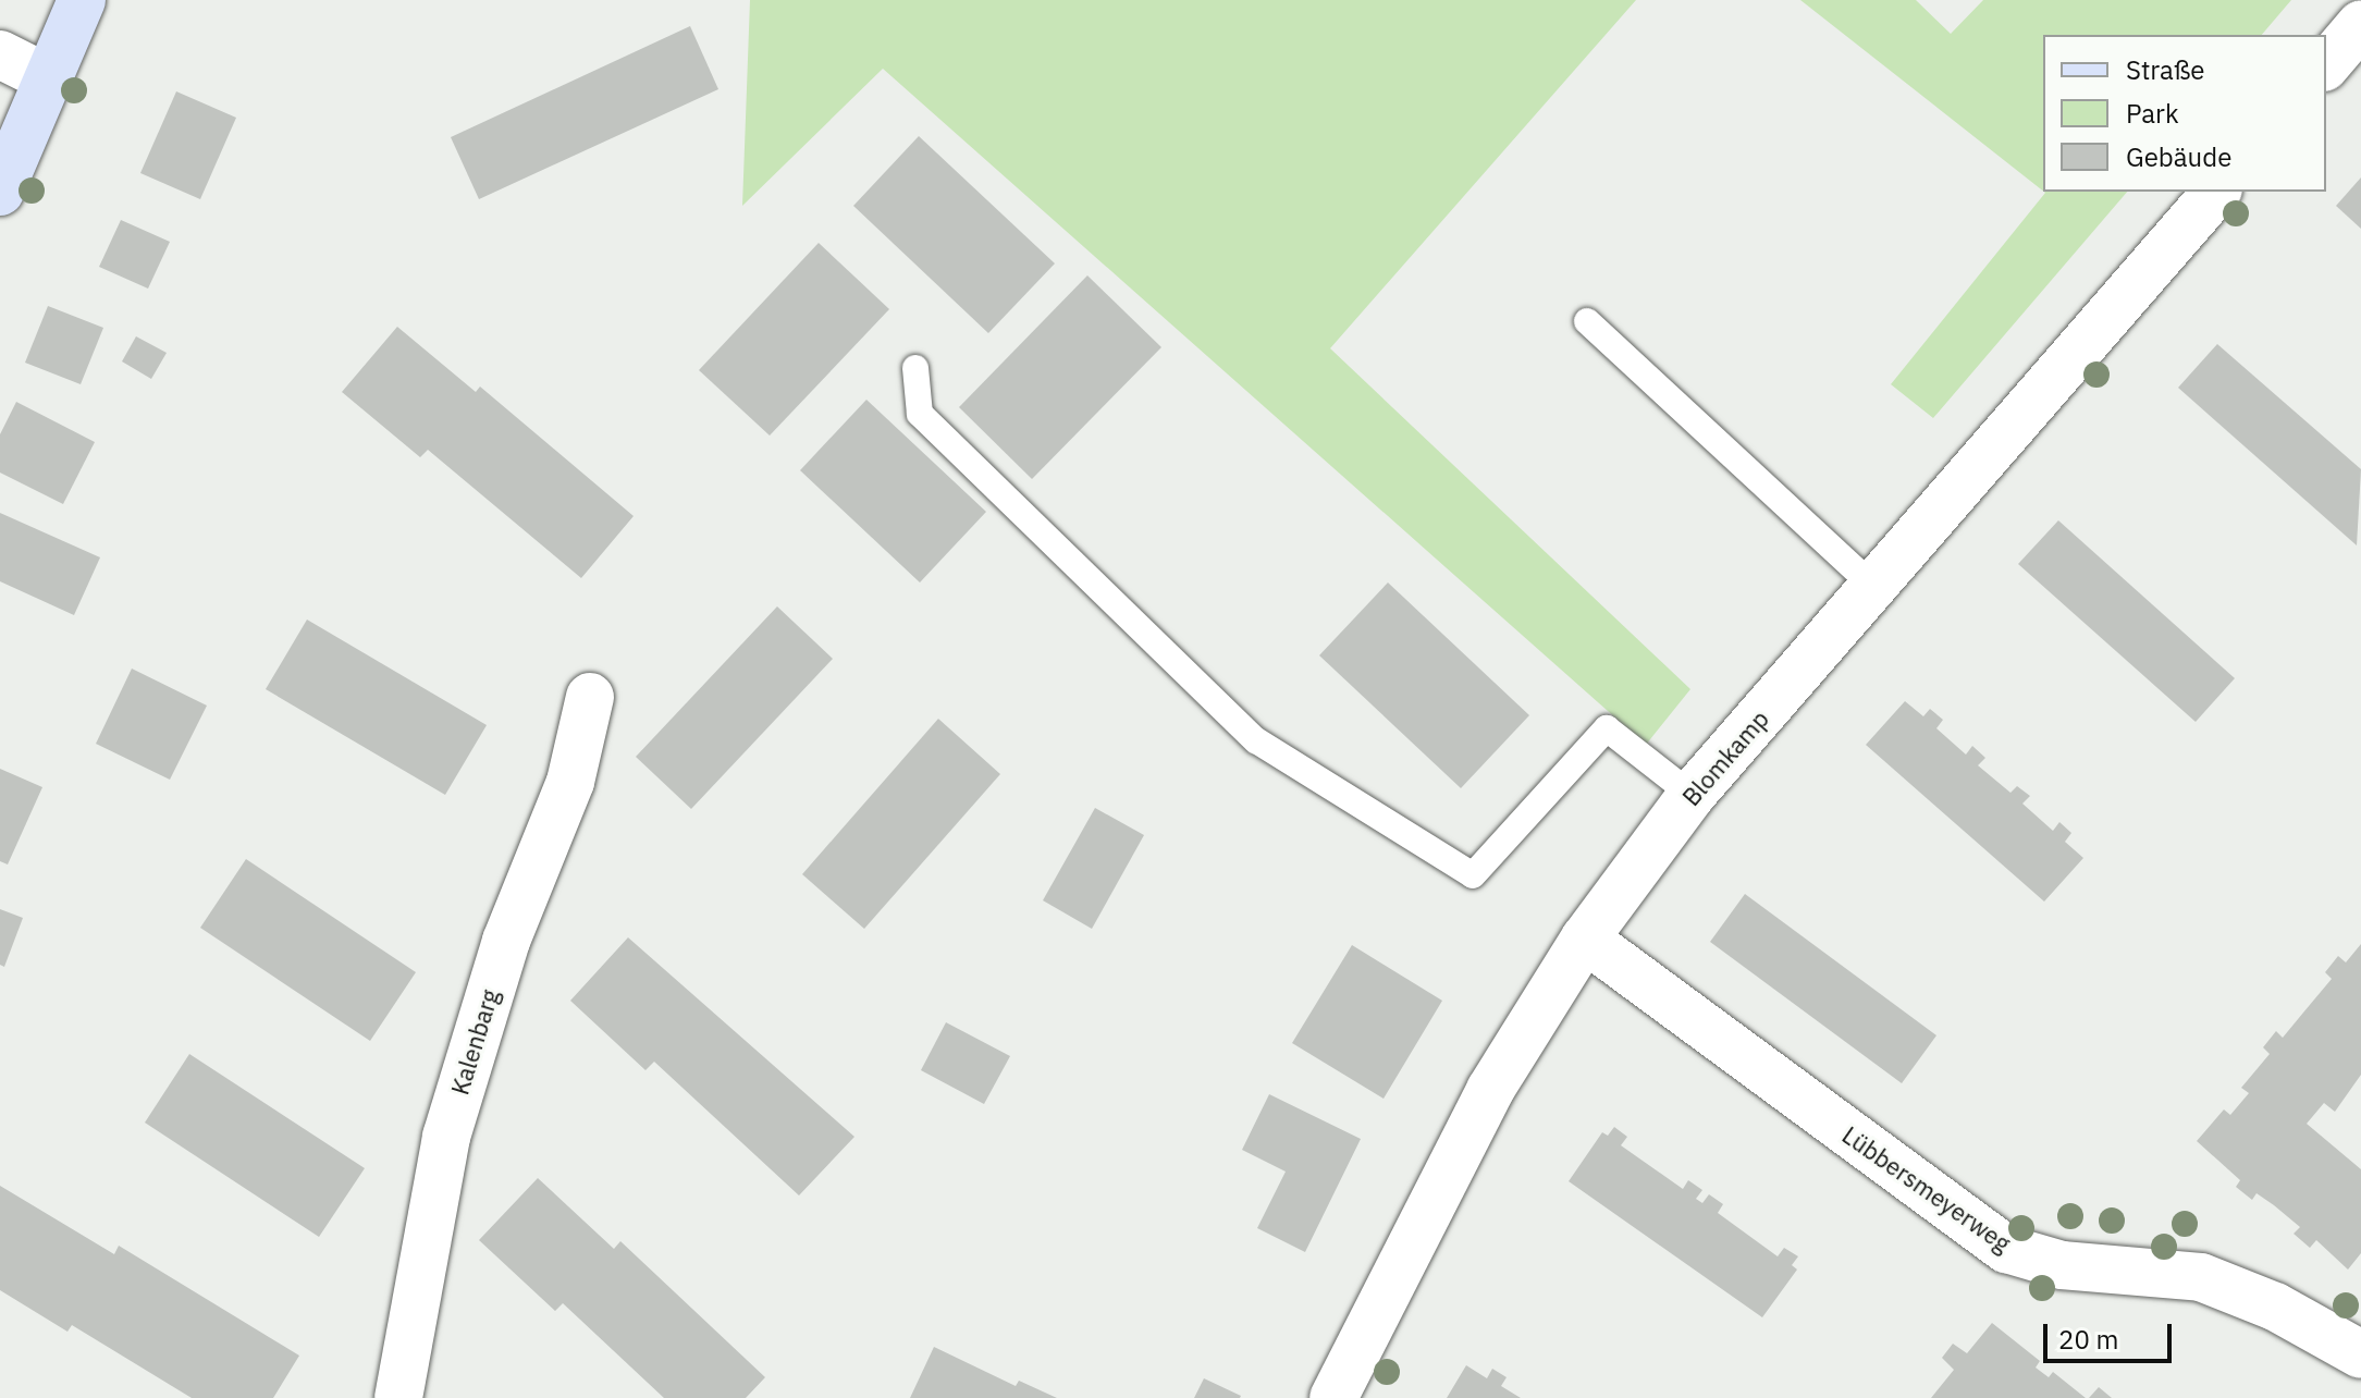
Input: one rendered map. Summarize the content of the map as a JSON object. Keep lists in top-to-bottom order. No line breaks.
{"streets":{"street":["Blomkamp","Kalenbarg","Lübbersmeyerweg"]},"crossings":[["Blomkamp","Lübbersmeyerweg"]],"legend":["Straße","Park","Gebäude"],"scale_bar":"20 m"}
